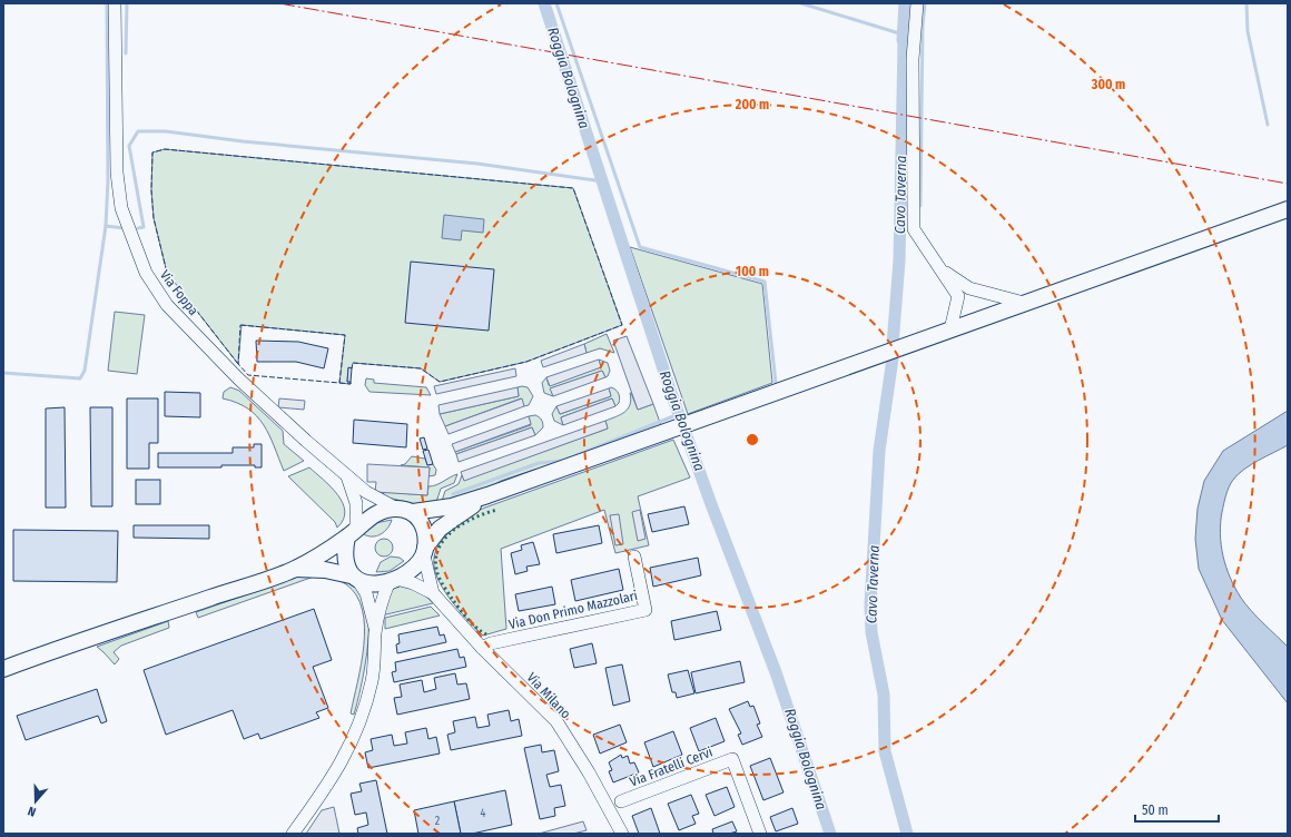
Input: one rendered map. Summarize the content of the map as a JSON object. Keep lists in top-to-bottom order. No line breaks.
{"streets":{"street":["Via Foppa","Via Don Primo Mazzolari","Via Milano","Via Fratelli Cervi"]},"crossings":[["Via Foppa","Via Milano"],["Via Don Primo Mazzolari","Via Milano"]],"water":["Roggia Bolognina","Cavo Taverna"],"house_numbers":["4","2"],"scale_bar":"50 m","north":"bottom","rings":["300 m","200 m","100 m"]}
